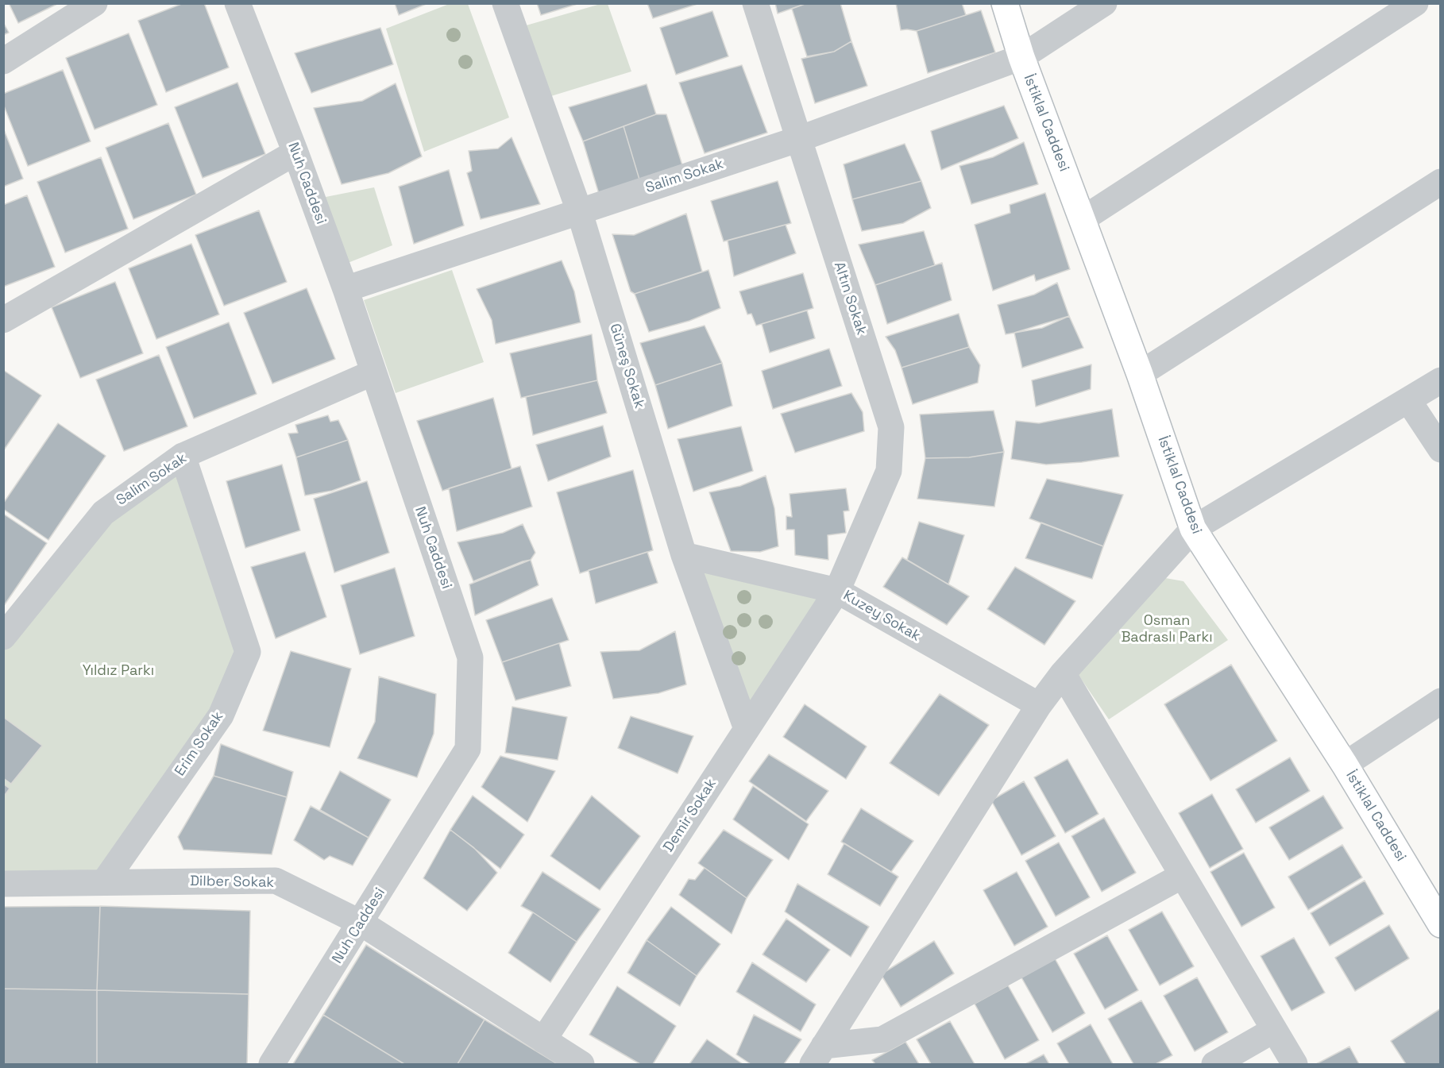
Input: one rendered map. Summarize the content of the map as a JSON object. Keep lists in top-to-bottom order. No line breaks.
{"streets":{"street":["İstiklal Caddesi","Salim Sokak","Nuh Caddesi","Altın Sokak","Güneş Sokak","Kuzey Sokak","Erim Sokak","Demir Sokak","Dilber Sokak"]},"crossings":[["İstiklal Caddesi","Salim Sokak"],["Salim Sokak","Nuh Caddesi"],["Salim Sokak","Altın Sokak"],["Salim Sokak","Güneş Sokak"],["Salim Sokak","Erim Sokak"],["Nuh Caddesi","Dilber Sokak"],["Altın Sokak","Kuzey Sokak"],["Altın Sokak","Demir Sokak"],["Güneş Sokak","Kuzey Sokak"],["Güneş Sokak","Demir Sokak"],["Kuzey Sokak","Demir Sokak"],["Erim Sokak","Dilber Sokak"],["Demir Sokak","Dilber Sokak"]],"parks":["Osman Badraslı Parkı","Yıldız Parkı"]}
